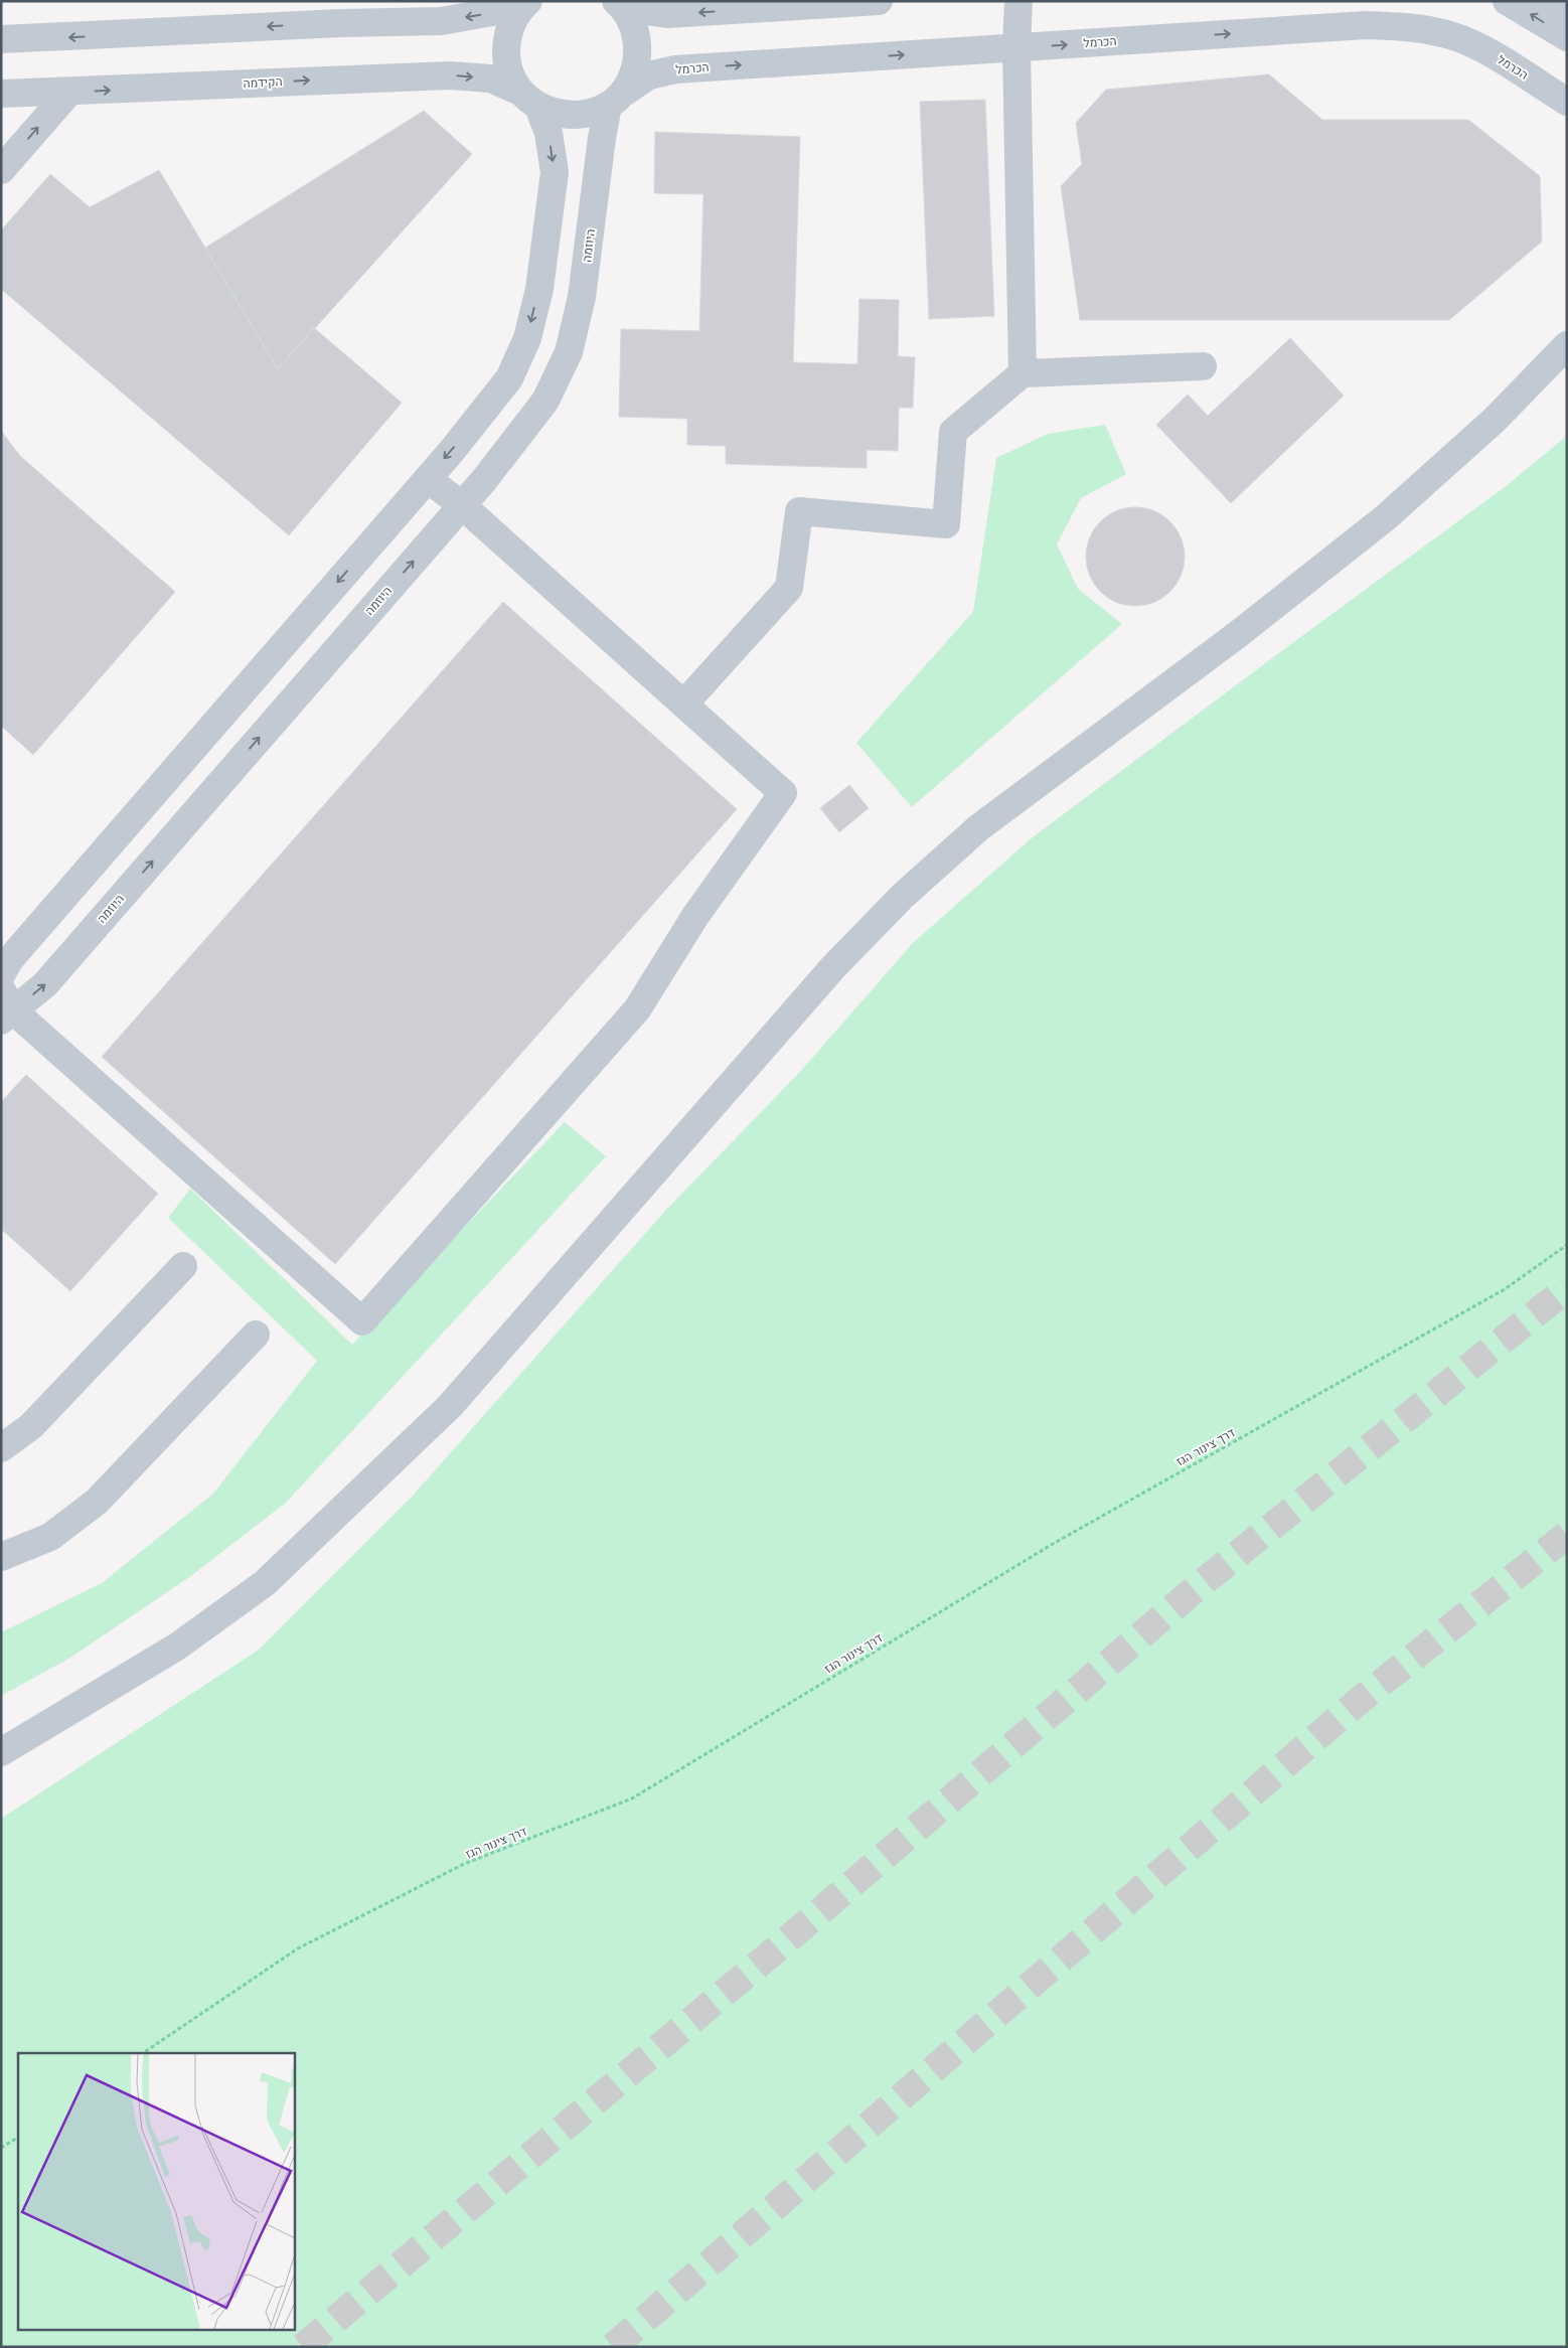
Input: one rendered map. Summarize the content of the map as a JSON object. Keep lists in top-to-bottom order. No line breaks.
{"streets":{"street":["הכרמל","הקידמה","היוזמה"],"path":["דרך צינור הגז"]},"crossings":[["הכרמל","הקידמה"],["הכרמל","היוזמה"]],"one_way":["הכרמל"]}
